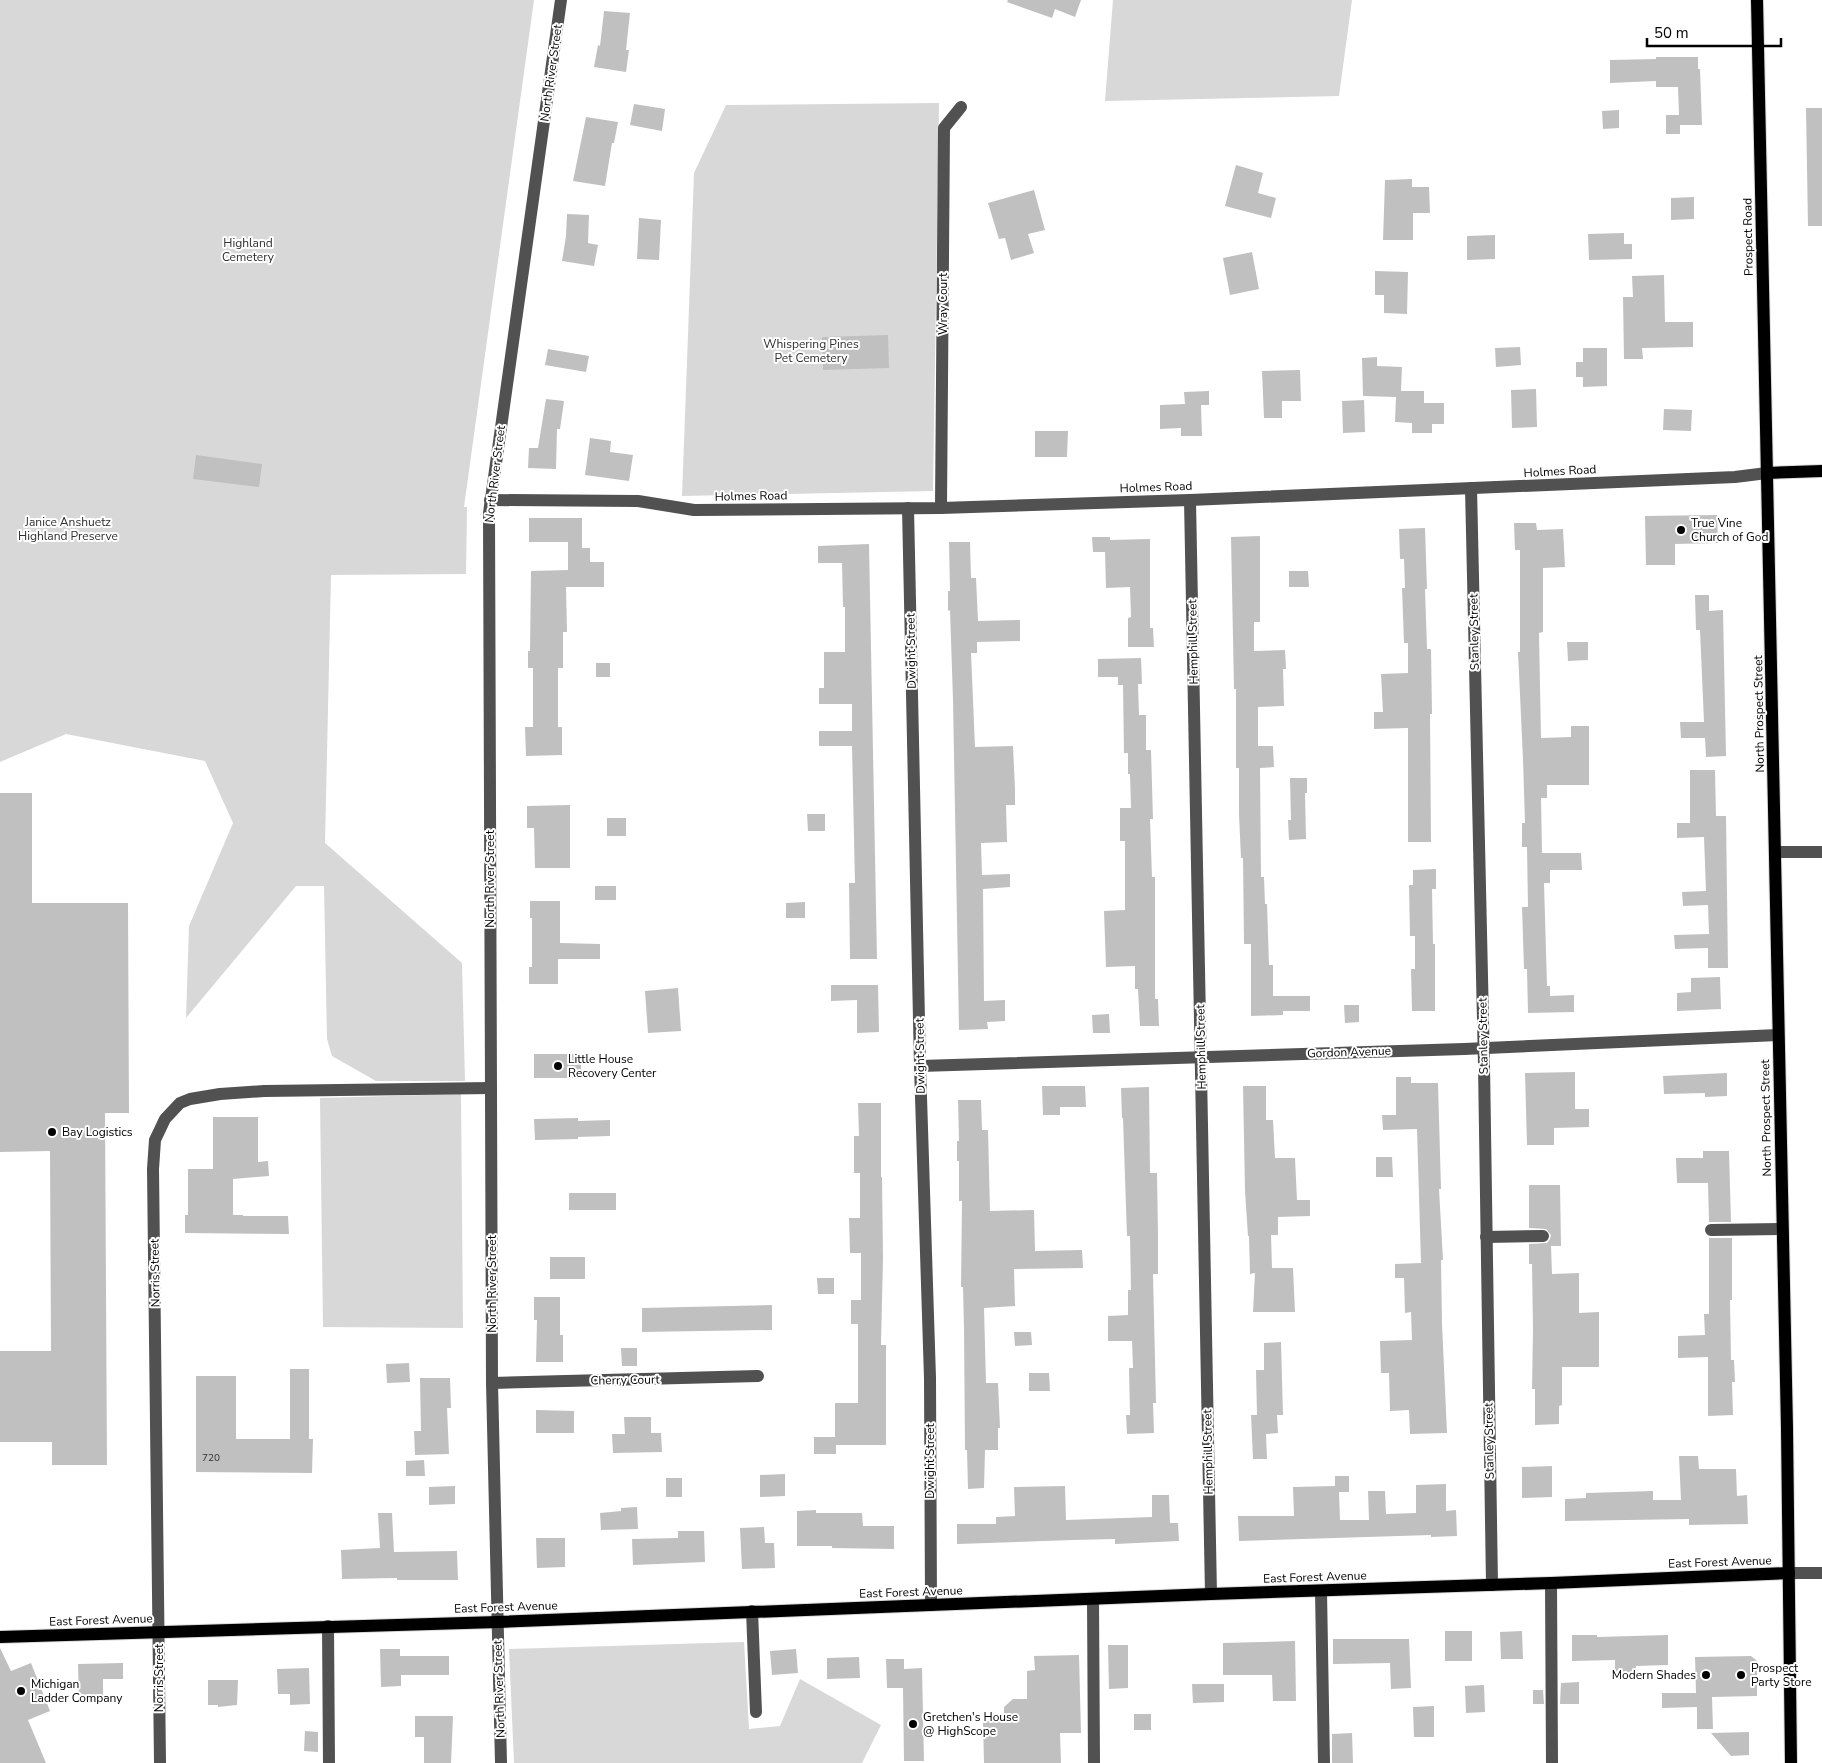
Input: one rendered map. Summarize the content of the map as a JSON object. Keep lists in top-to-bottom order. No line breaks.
{"streets":{"main road":["Prospect Road","Holmes Road","North Prospect Street","East Forest Avenue"],"street":["North River Street","Wray Court","Stanley Street","Hemphill Street","Dwight Street","Gordon Avenue","Norris Street","Cherry Court"]},"crossings":[["North River Street","Holmes Road"],["North River Street","Norris Street"],["North River Street","Cherry Court"],["North River Street","East Forest Avenue"],["Prospect Road","Holmes Road"],["Prospect Road","North Prospect Street"],["Wray Court","Holmes Road"],["Holmes Road","Stanley Street"],["Holmes Road","Hemphill Street"],["Holmes Road","Dwight Street"],["Holmes Road","North Prospect Street"],["Stanley Street","Gordon Avenue"],["Stanley Street","East Forest Avenue"],["Hemphill Street","Gordon Avenue"],["Hemphill Street","East Forest Avenue"],["Dwight Street","Gordon Avenue"],["Dwight Street","East Forest Avenue"],["North Prospect Street","Gordon Avenue"],["North Prospect Street","East Forest Avenue"],["Norris Street","East Forest Avenue"]],"parks":["Highland Cemetery","Whispering Pines Pet Cemetery","Janice Anshuetz Highland Preserve"],"places":["True Vine Church of God","Little House Recovery Center","Bay Logistics","Modern Shades","Prospect Party Store","Michigan Ladder Company","Gretchen's House @ HighScope"],"house_numbers":["720"],"scale_bar":"50 m"}
